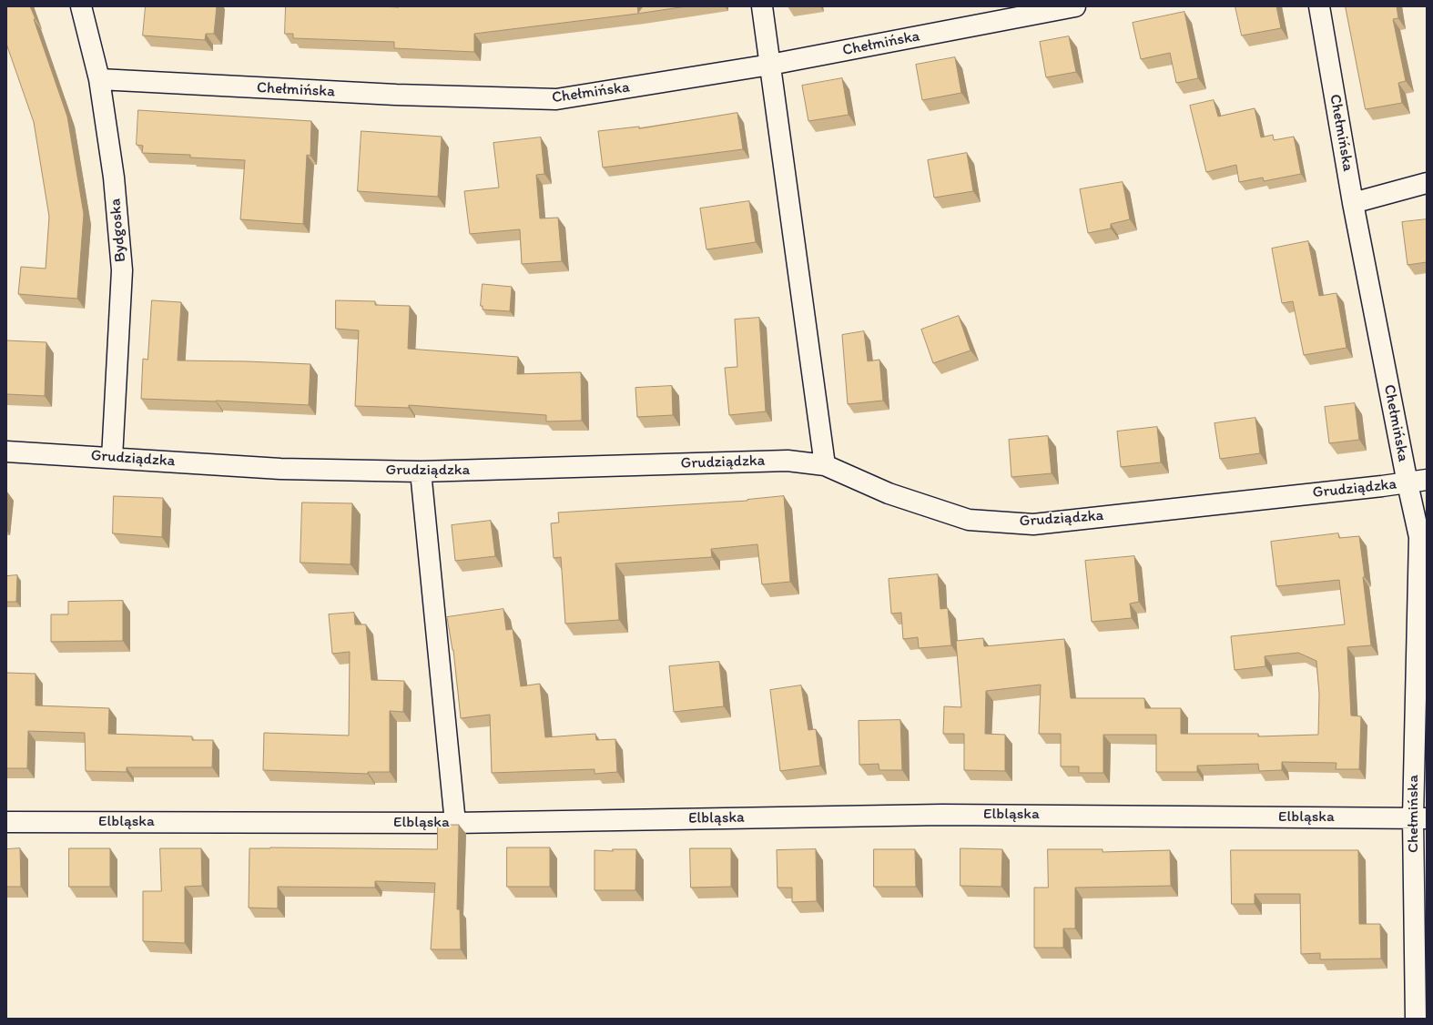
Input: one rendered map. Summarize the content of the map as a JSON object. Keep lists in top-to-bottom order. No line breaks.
{"streets":{"street":["Chełmińska","Bydgoska","Grudziądzka","Elbląska"]},"crossings":[["Chełmińska","Bydgoska"],["Chełmińska","Grudziądzka"],["Chełmińska","Elbląska"],["Bydgoska","Grudziądzka"]]}
